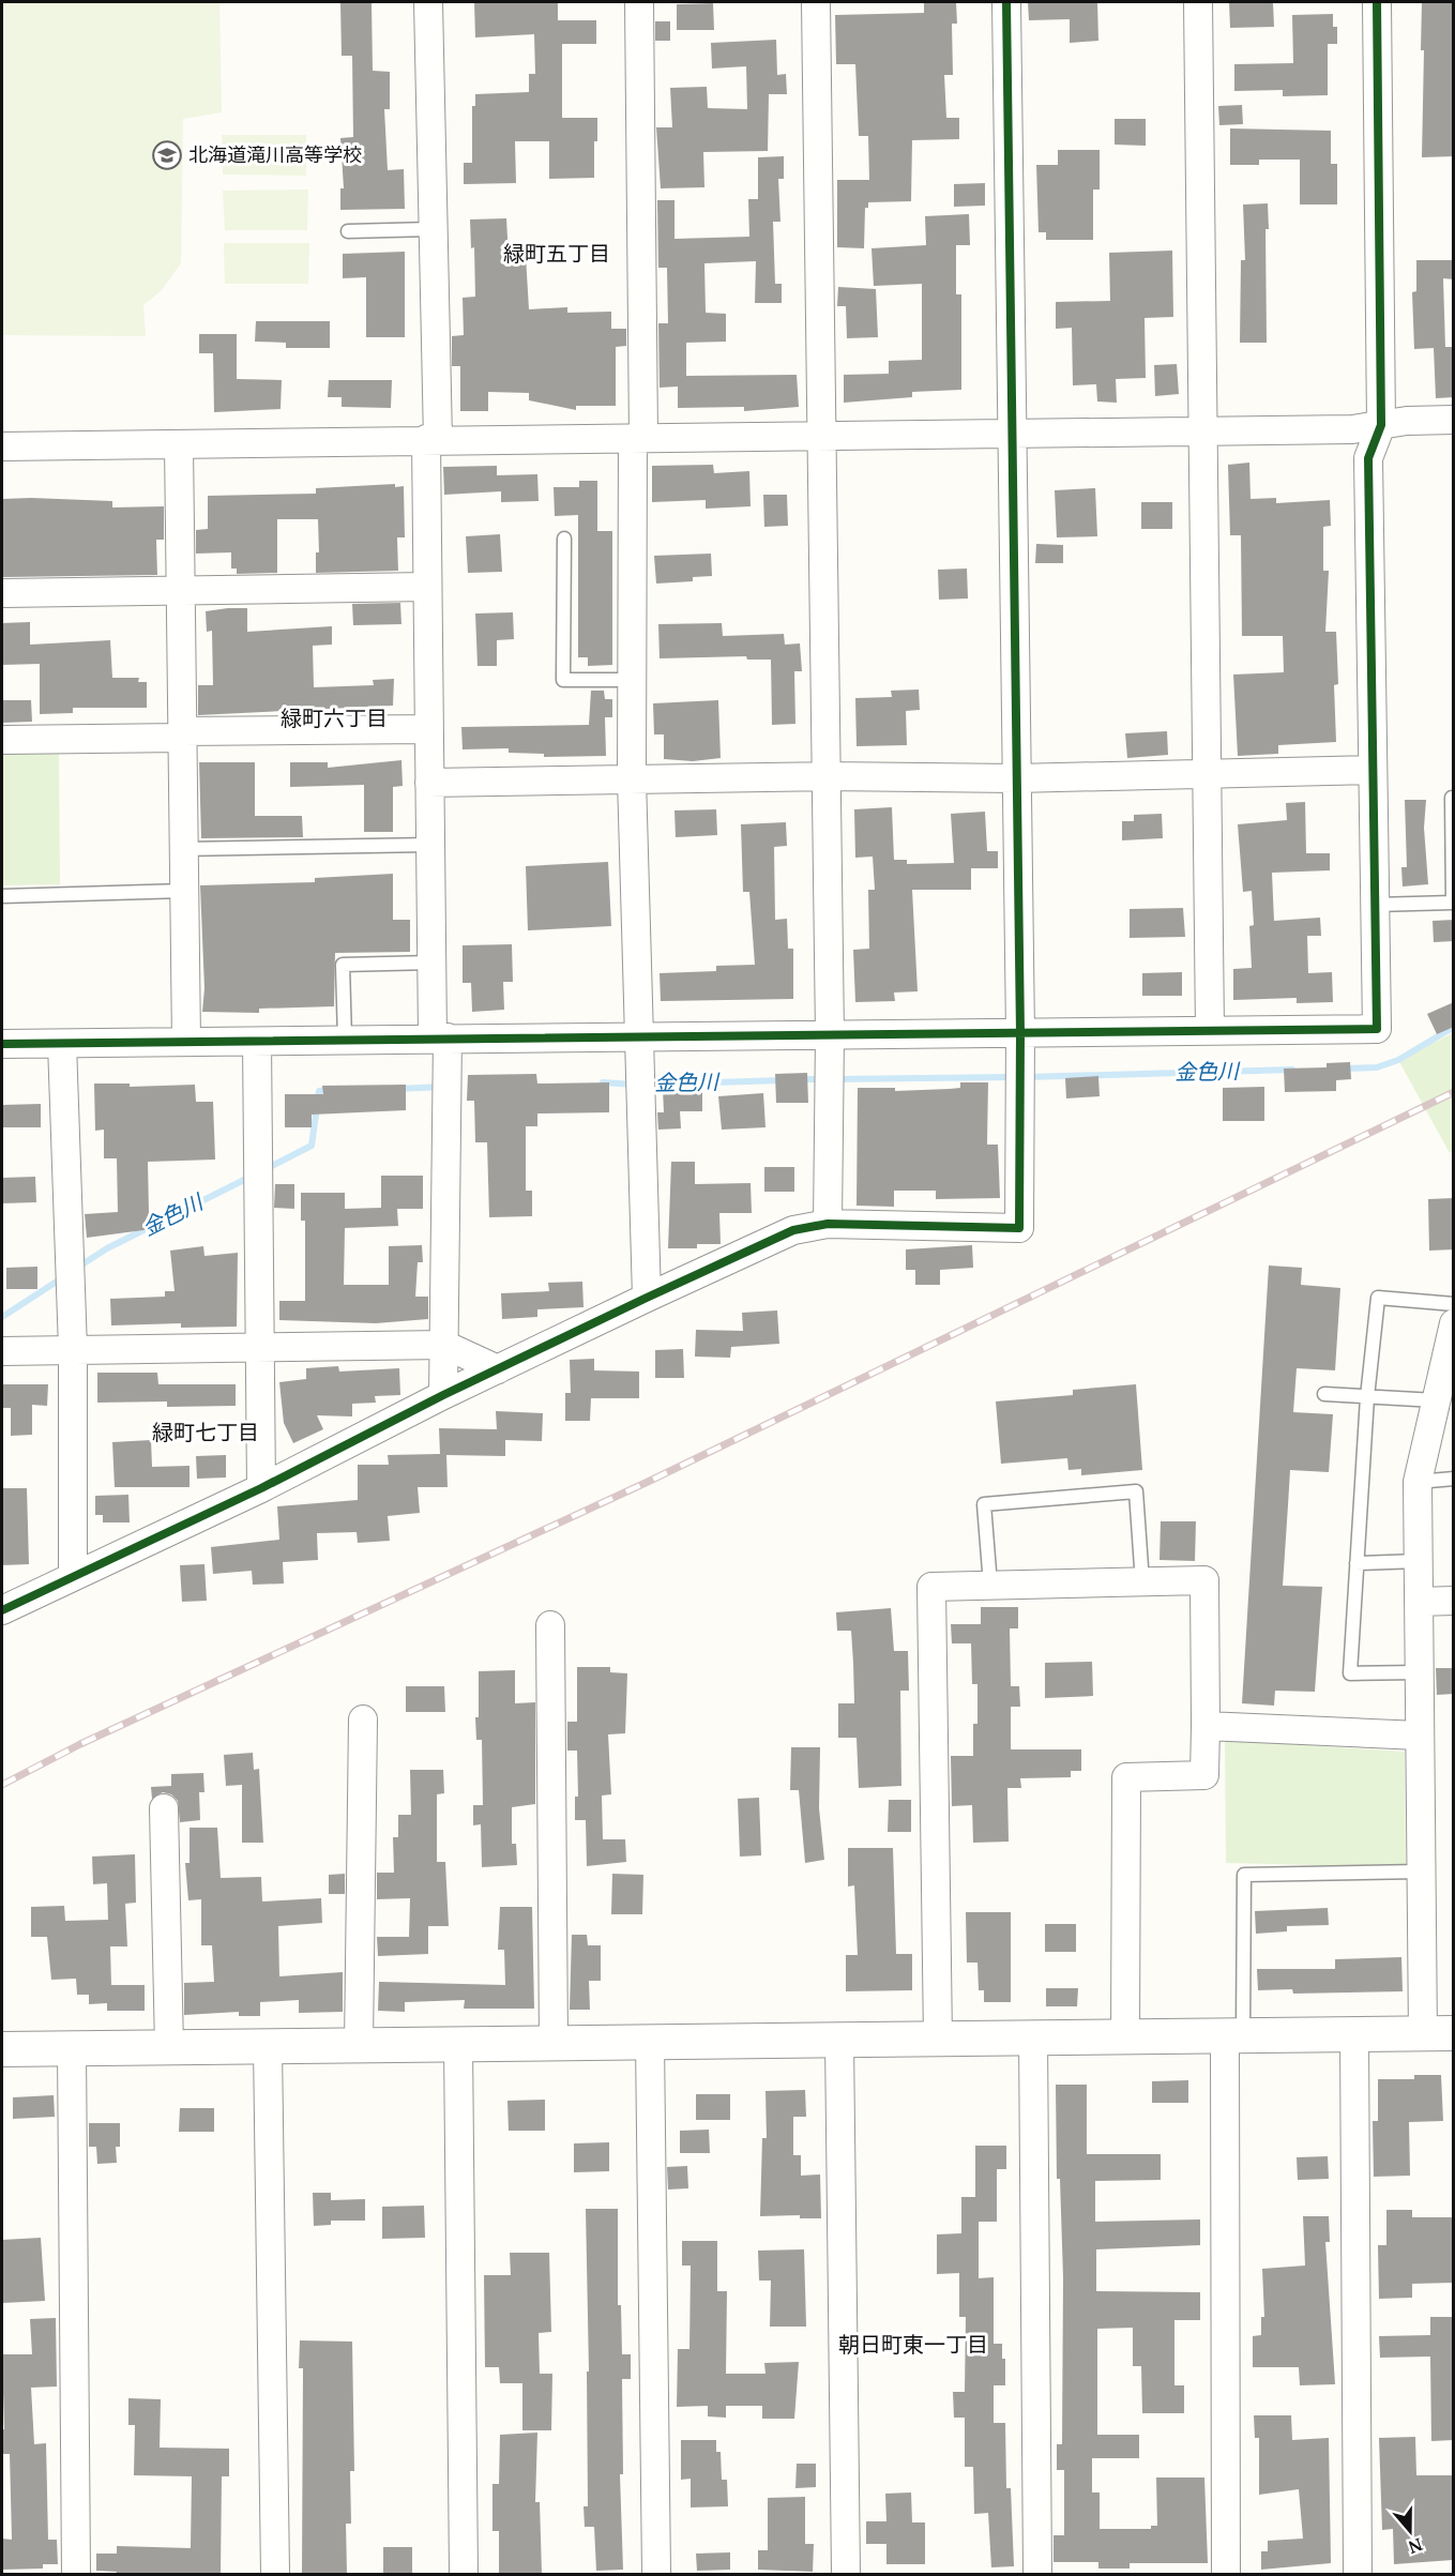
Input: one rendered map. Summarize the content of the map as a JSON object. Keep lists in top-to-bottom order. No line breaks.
{"districts":["緑町五丁目","緑町六丁目","緑町七丁目","朝日町東一丁目"],"water":["金色川"],"places":{"school or university":["北海道滝川高等学校"]},"north":"bottom"}
